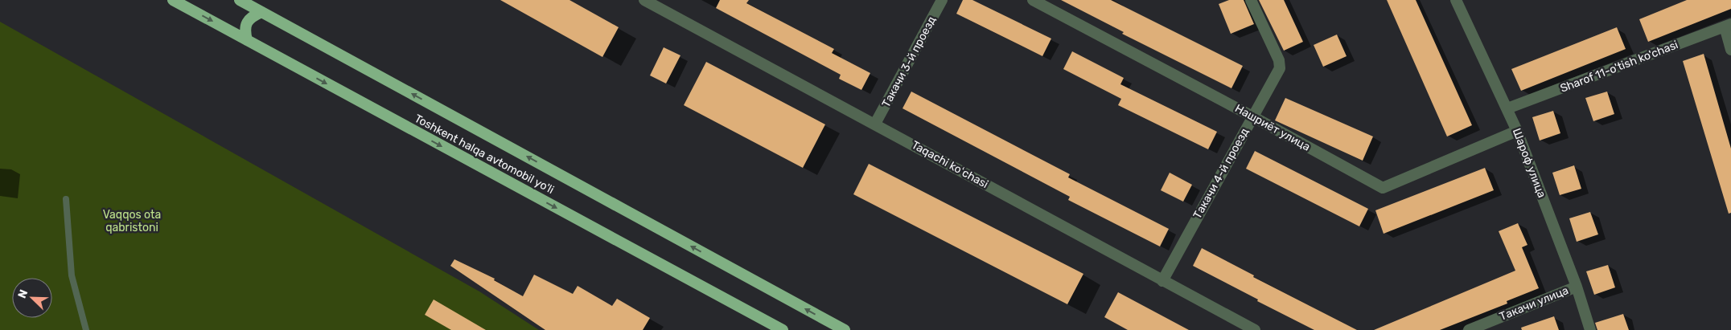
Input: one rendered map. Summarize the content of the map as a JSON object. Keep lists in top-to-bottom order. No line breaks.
{"streets":{"highway":["Toshkent halqa avtomobil yo'li"],"street":["Такачи 3-й проезд","Sharof 11-o'tish ko'chasi","Нашриёт улица","Шароф улица","Taqachi koʻchasi","Такачи 4-й проезд","Такачи улица"]},"crossings":[["Такачи 3-й проезд","Taqachi koʻchasi"],["Sharof 11-o'tish ko'chasi","Шароф улица"],["Нашриёт улица","Шароф улица"],["Нашриёт улица","Такачи 4-й проезд"],["Шароф улица","Такачи улица"],["Taqachi koʻchasi","Такачи 4-й проезд"]],"parks":["Vaqqos ota qabristoni"],"north":"top left"}
